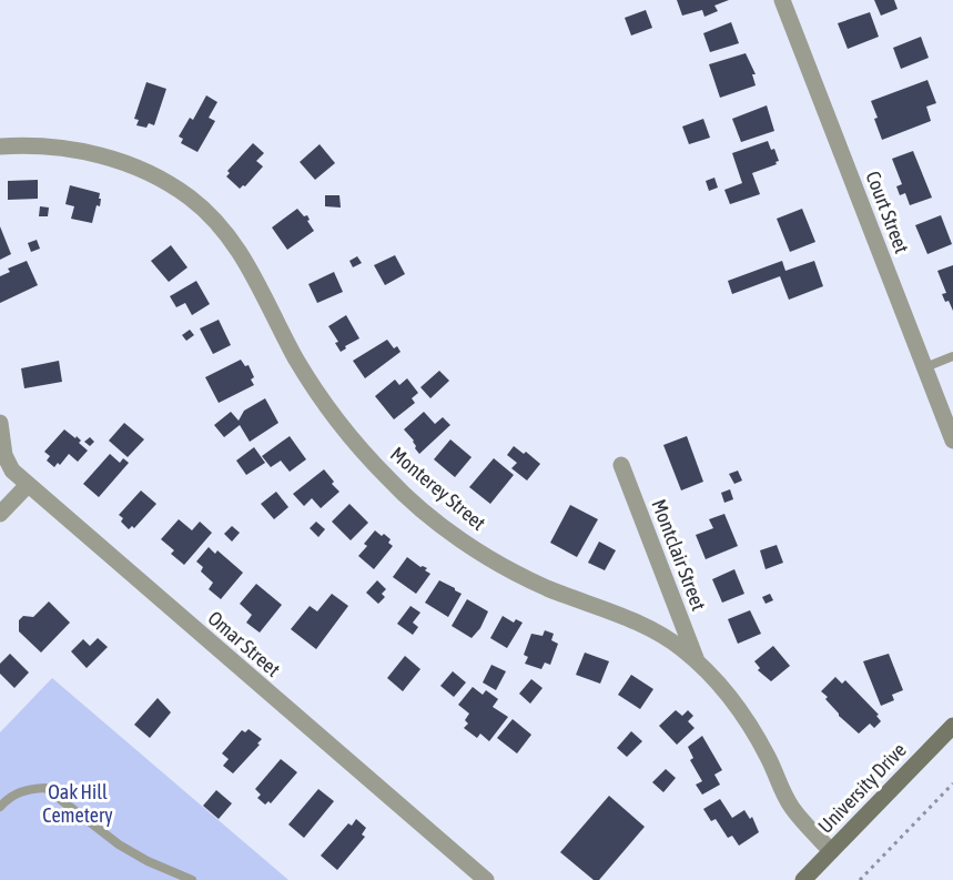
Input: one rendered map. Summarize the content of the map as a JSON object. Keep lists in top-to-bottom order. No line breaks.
{"streets":{"main road":["University Drive"],"street":["Court Street","Monterey Street","Montclair Street","Omar Street"]},"crossings":[["Monterey Street","Montclair Street"],["Monterey Street","University Drive"]],"parks":["Oak Hill Cemetery"]}
